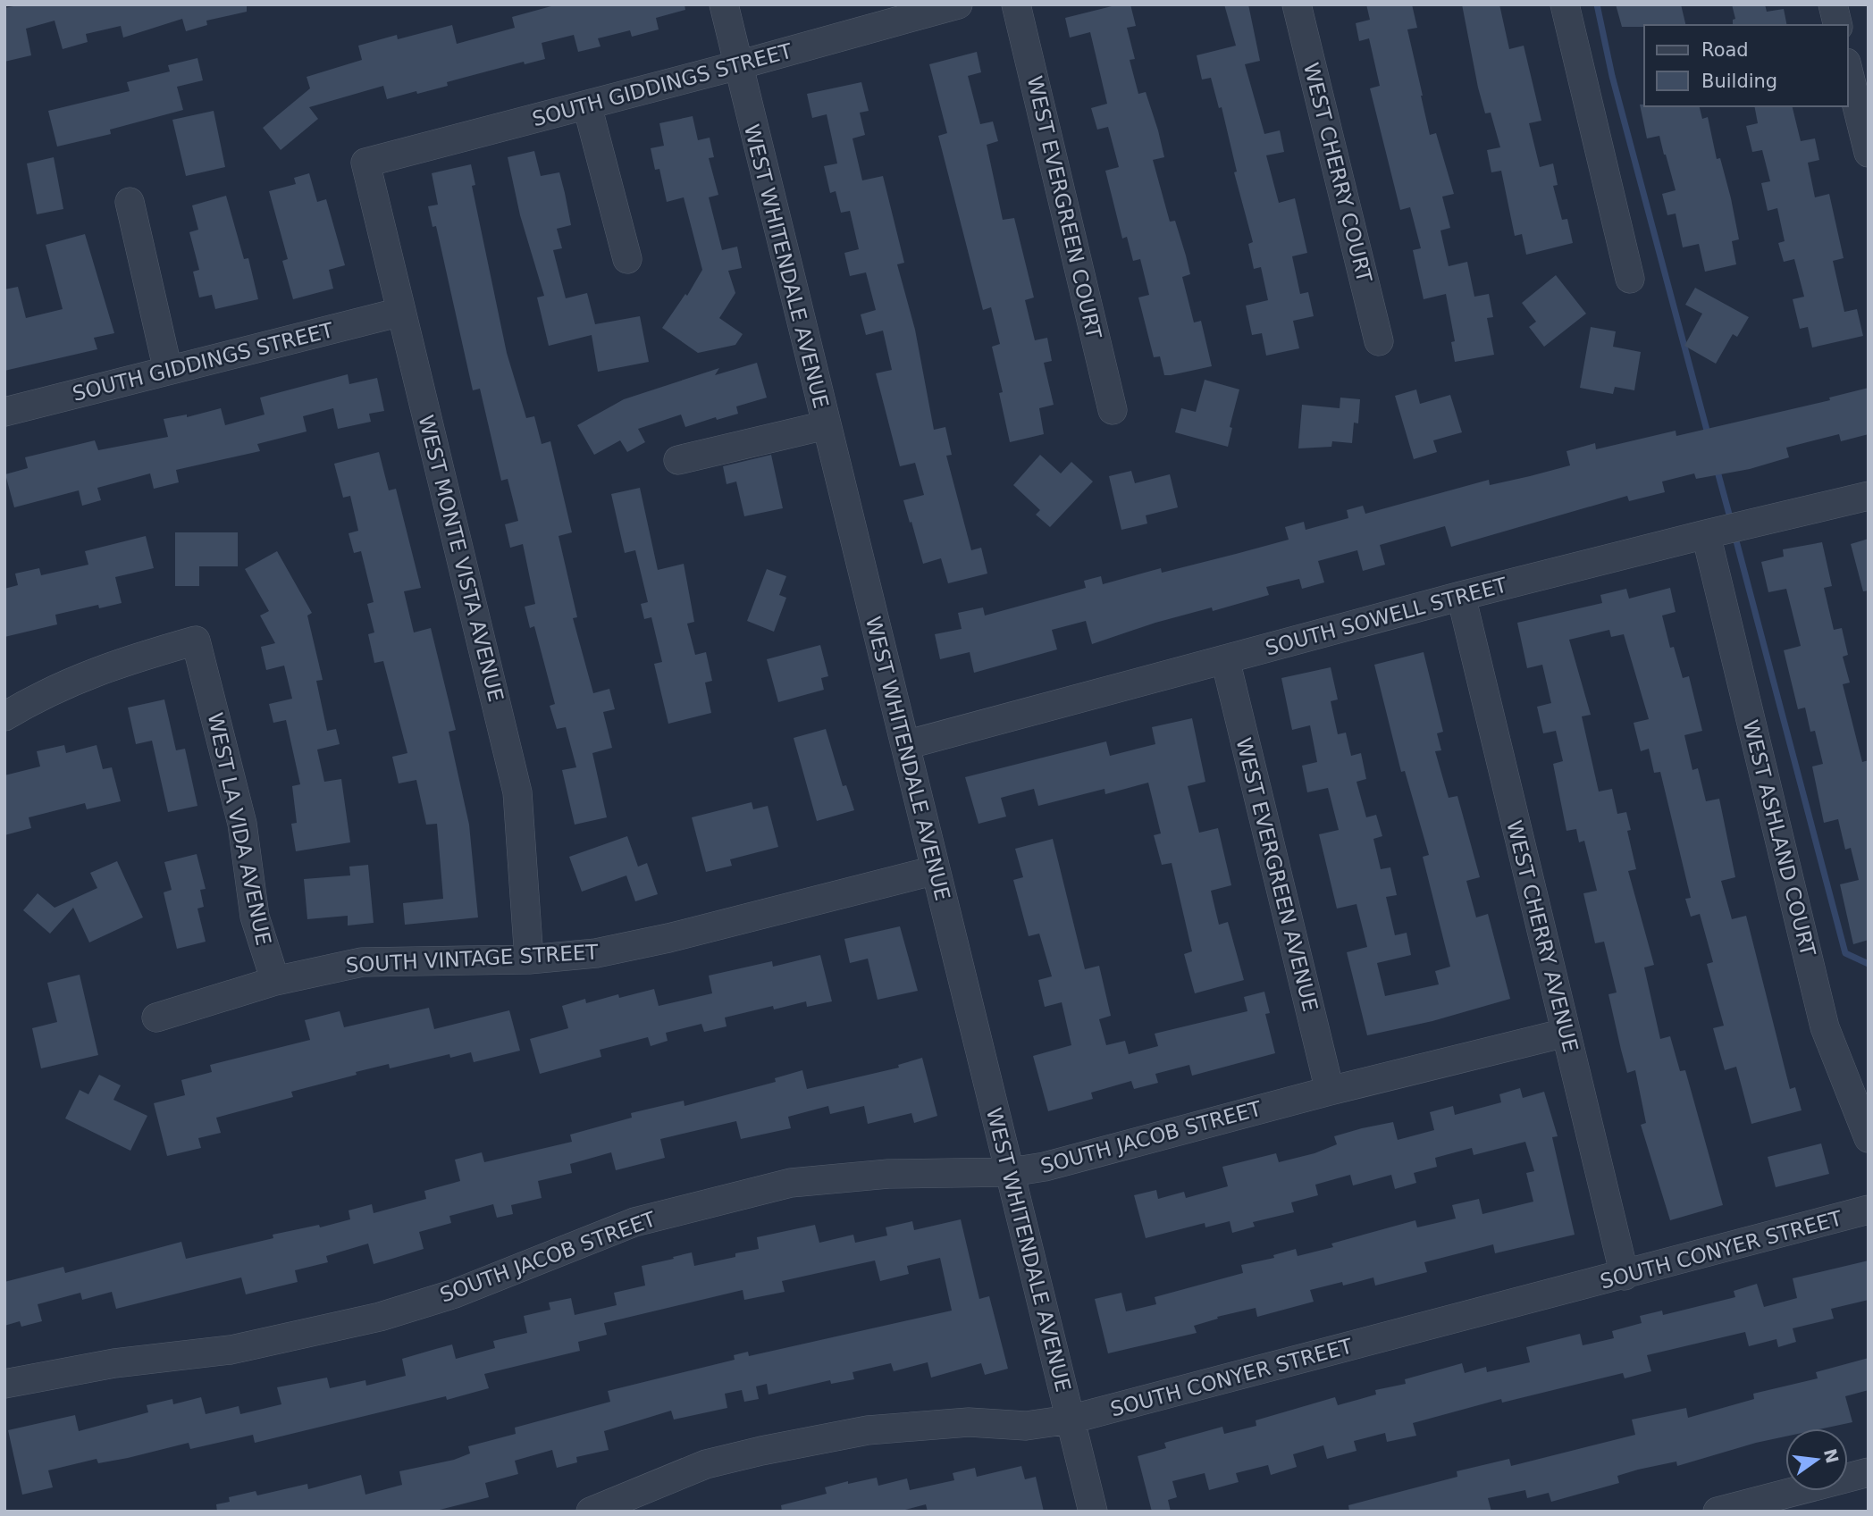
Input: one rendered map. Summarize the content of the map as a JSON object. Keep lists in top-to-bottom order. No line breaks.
{"streets":{"street":["SOUTH GIDDINGS STREET","WEST CHERRY COURT","WEST EVERGREEN COURT","WEST WHITENDALE AVENUE","WEST MONTE VISTA AVENUE","SOUTH SOWELL STREET","WEST LA VIDA AVENUE","WEST ASHLAND COURT","WEST EVERGREEN AVENUE","WEST CHERRY AVENUE","SOUTH VINTAGE STREET","SOUTH JACOB STREET","SOUTH CONYER STREET"]},"crossings":[["SOUTH GIDDINGS STREET","WEST WHITENDALE AVENUE"],["SOUTH GIDDINGS STREET","WEST MONTE VISTA AVENUE"],["WEST WHITENDALE AVENUE","SOUTH SOWELL STREET"],["WEST WHITENDALE AVENUE","SOUTH VINTAGE STREET"],["WEST WHITENDALE AVENUE","SOUTH JACOB STREET"],["WEST WHITENDALE AVENUE","SOUTH CONYER STREET"],["WEST MONTE VISTA AVENUE","SOUTH VINTAGE STREET"],["SOUTH SOWELL STREET","WEST ASHLAND COURT"],["SOUTH SOWELL STREET","WEST EVERGREEN AVENUE"],["SOUTH SOWELL STREET","WEST CHERRY AVENUE"],["WEST LA VIDA AVENUE","SOUTH VINTAGE STREET"],["WEST EVERGREEN AVENUE","SOUTH JACOB STREET"],["WEST CHERRY AVENUE","SOUTH JACOB STREET"],["WEST CHERRY AVENUE","SOUTH CONYER STREET"]],"legend":["Road","Building"],"north":"right"}
